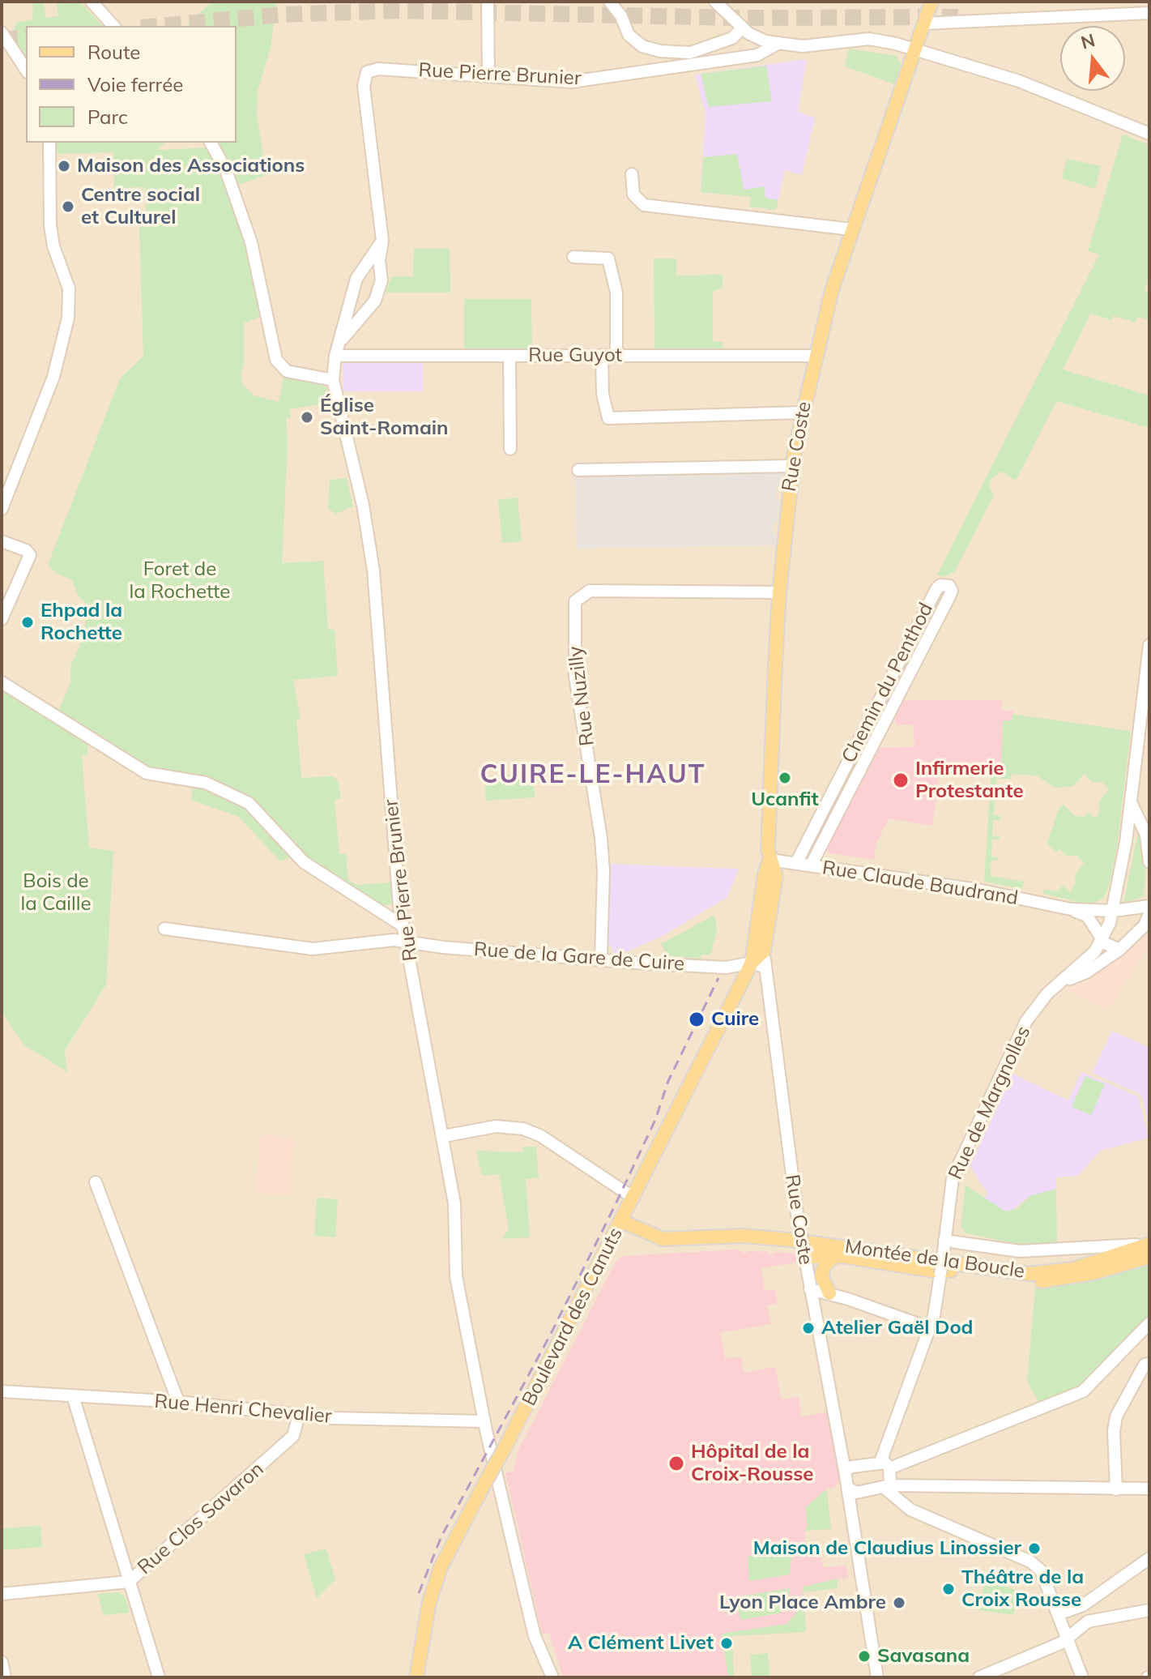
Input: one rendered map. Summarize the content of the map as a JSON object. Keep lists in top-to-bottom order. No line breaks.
{"streets":{"main road":["Rue Coste","Montée de la Boucle","Boulevard des Canuts"],"street":["Rue Pierre Brunier","Rue Guyot","Chemin du Penthod","Rue Nuzilly","Rue Claude Baudrand","Rue de la Gare de Cuire","Rue de Margnolles","Rue Henri Chevalier","Rue Clos Savaron"]},"crossings":[["Rue Pierre Brunier","Rue Guyot"],["Rue Pierre Brunier","Rue Coste"],["Rue Pierre Brunier","Rue de la Gare de Cuire"],["Rue Pierre Brunier","Rue Henri Chevalier"],["Rue Guyot","Rue Coste"],["Rue Coste","Rue Nuzilly"],["Rue Coste","Rue Claude Baudrand"],["Rue Coste","Rue de la Gare de Cuire"],["Rue Coste","Boulevard des Canuts"],["Chemin du Penthod","Rue Claude Baudrand"],["Rue Nuzilly","Rue de la Gare de Cuire"],["Rue Claude Baudrand","Rue de Margnolles"],["Rue de la Gare de Cuire","Boulevard des Canuts"],["Montée de la Boucle","Boulevard des Canuts"],["Rue Henri Chevalier","Rue Clos Savaron"]],"districts":["CUIRE-LE-HAUT"],"parks":["Foret de la Rochette","Bois de la Caille"],"places":["Maison des Associations","Centre social et Culturel","Église Saint-Romain","Ehpad la Rochette","Ucanfit","Infirmerie Protestante","Cuire","Atelier Gaël Dod","Hôpital de la Croix-Rousse","Maison de Claudius Linossier","Théâtre de la Croix Rousse","Lyon Place Ambre","A Clément Livet","Savasana"],"legend":["Route","Voie ferrée","Parc"],"north":"top"}
